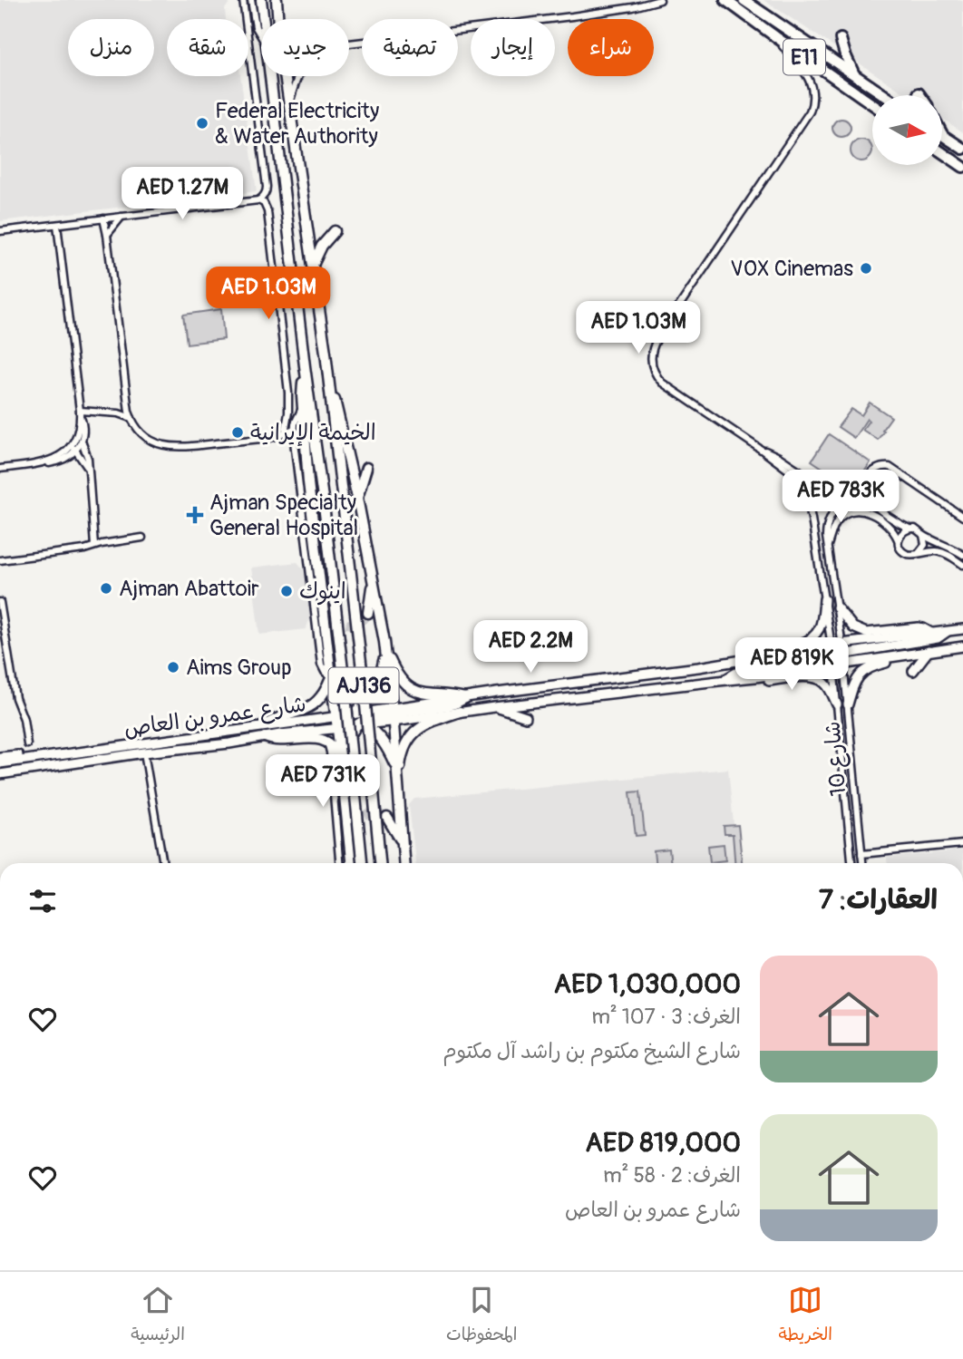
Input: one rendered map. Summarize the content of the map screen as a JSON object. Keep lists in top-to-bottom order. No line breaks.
{"streets":{"highway":["E11"],"main road":["AJ136","شارع عمرو بن العاص"],"street":["شارع 10"]},"crossings":[["شارع عمرو بن العاص","شارع 10"]],"places":{"other":["Federal Electricity & Water Authority","VOX Cinemas","الخيمة الإيرانية","Ajman Abattoir","اينوك","Aims Group"],"health":["Ajman Specialty General Hospital"]},"north":"right","page":{"chip":["شراء","إيجار","تصفية","جديد","شقة","منزل"],"price":["AED 1.27M","AED 1.03M","AED 1.03M","AED 783K","AED 2.2M","AED 819K","AED 731K"],"heading":"العقارات: 7","list":[{"name":"AED 1,030,000","note":"الغرف: 3 · 107 m² · شارع الشيخ مكتوم بن راشد آل مكتوم"},{"name":"AED 819,000","note":"الغرف: 2 · 58 m² · شارع عمرو بن العاص"}],"tabs":["الخريطة","المحفوظات","الرئيسية"]}}
